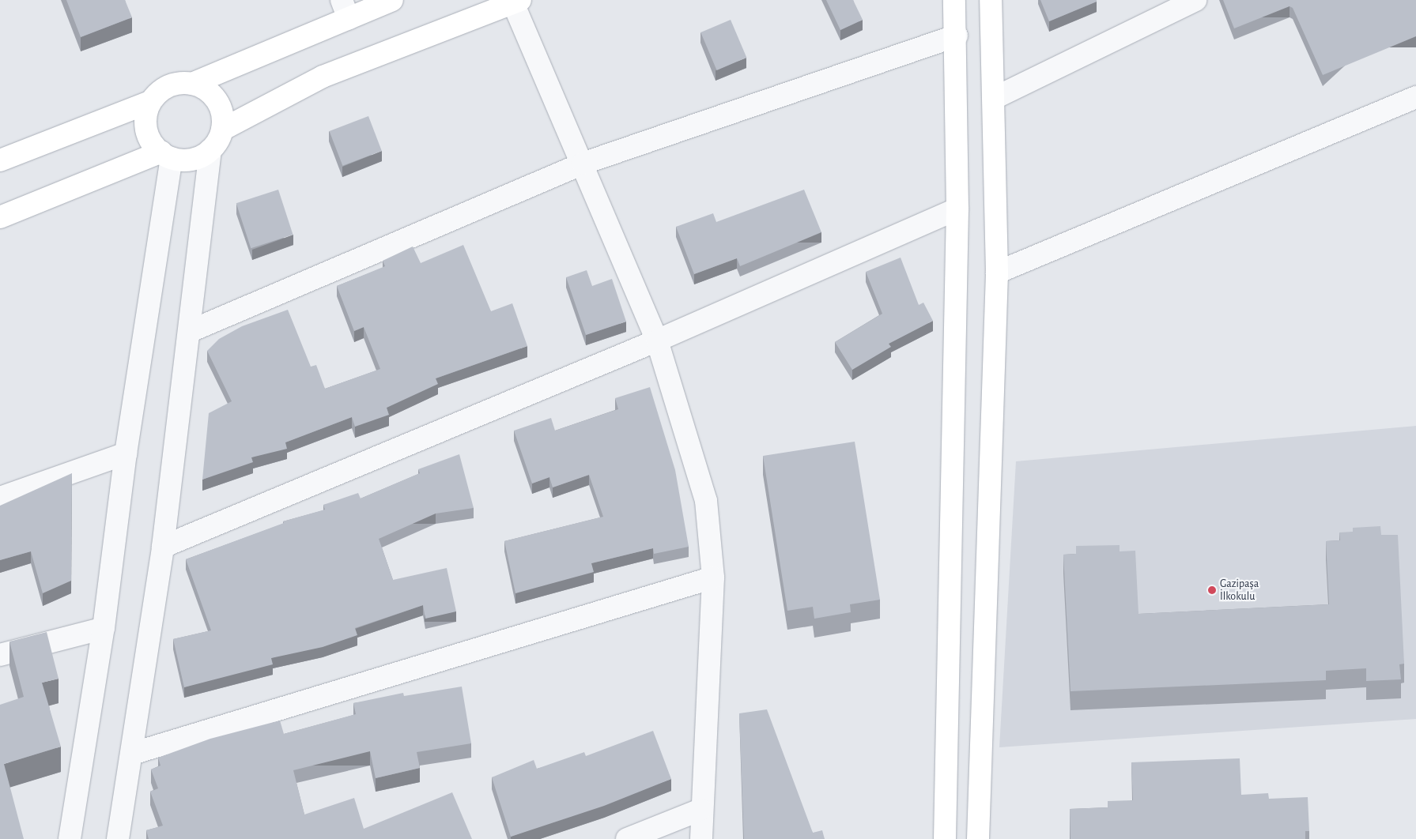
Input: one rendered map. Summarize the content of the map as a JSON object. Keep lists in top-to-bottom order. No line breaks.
{"places":["Gazipaşa İlkokulu"]}
